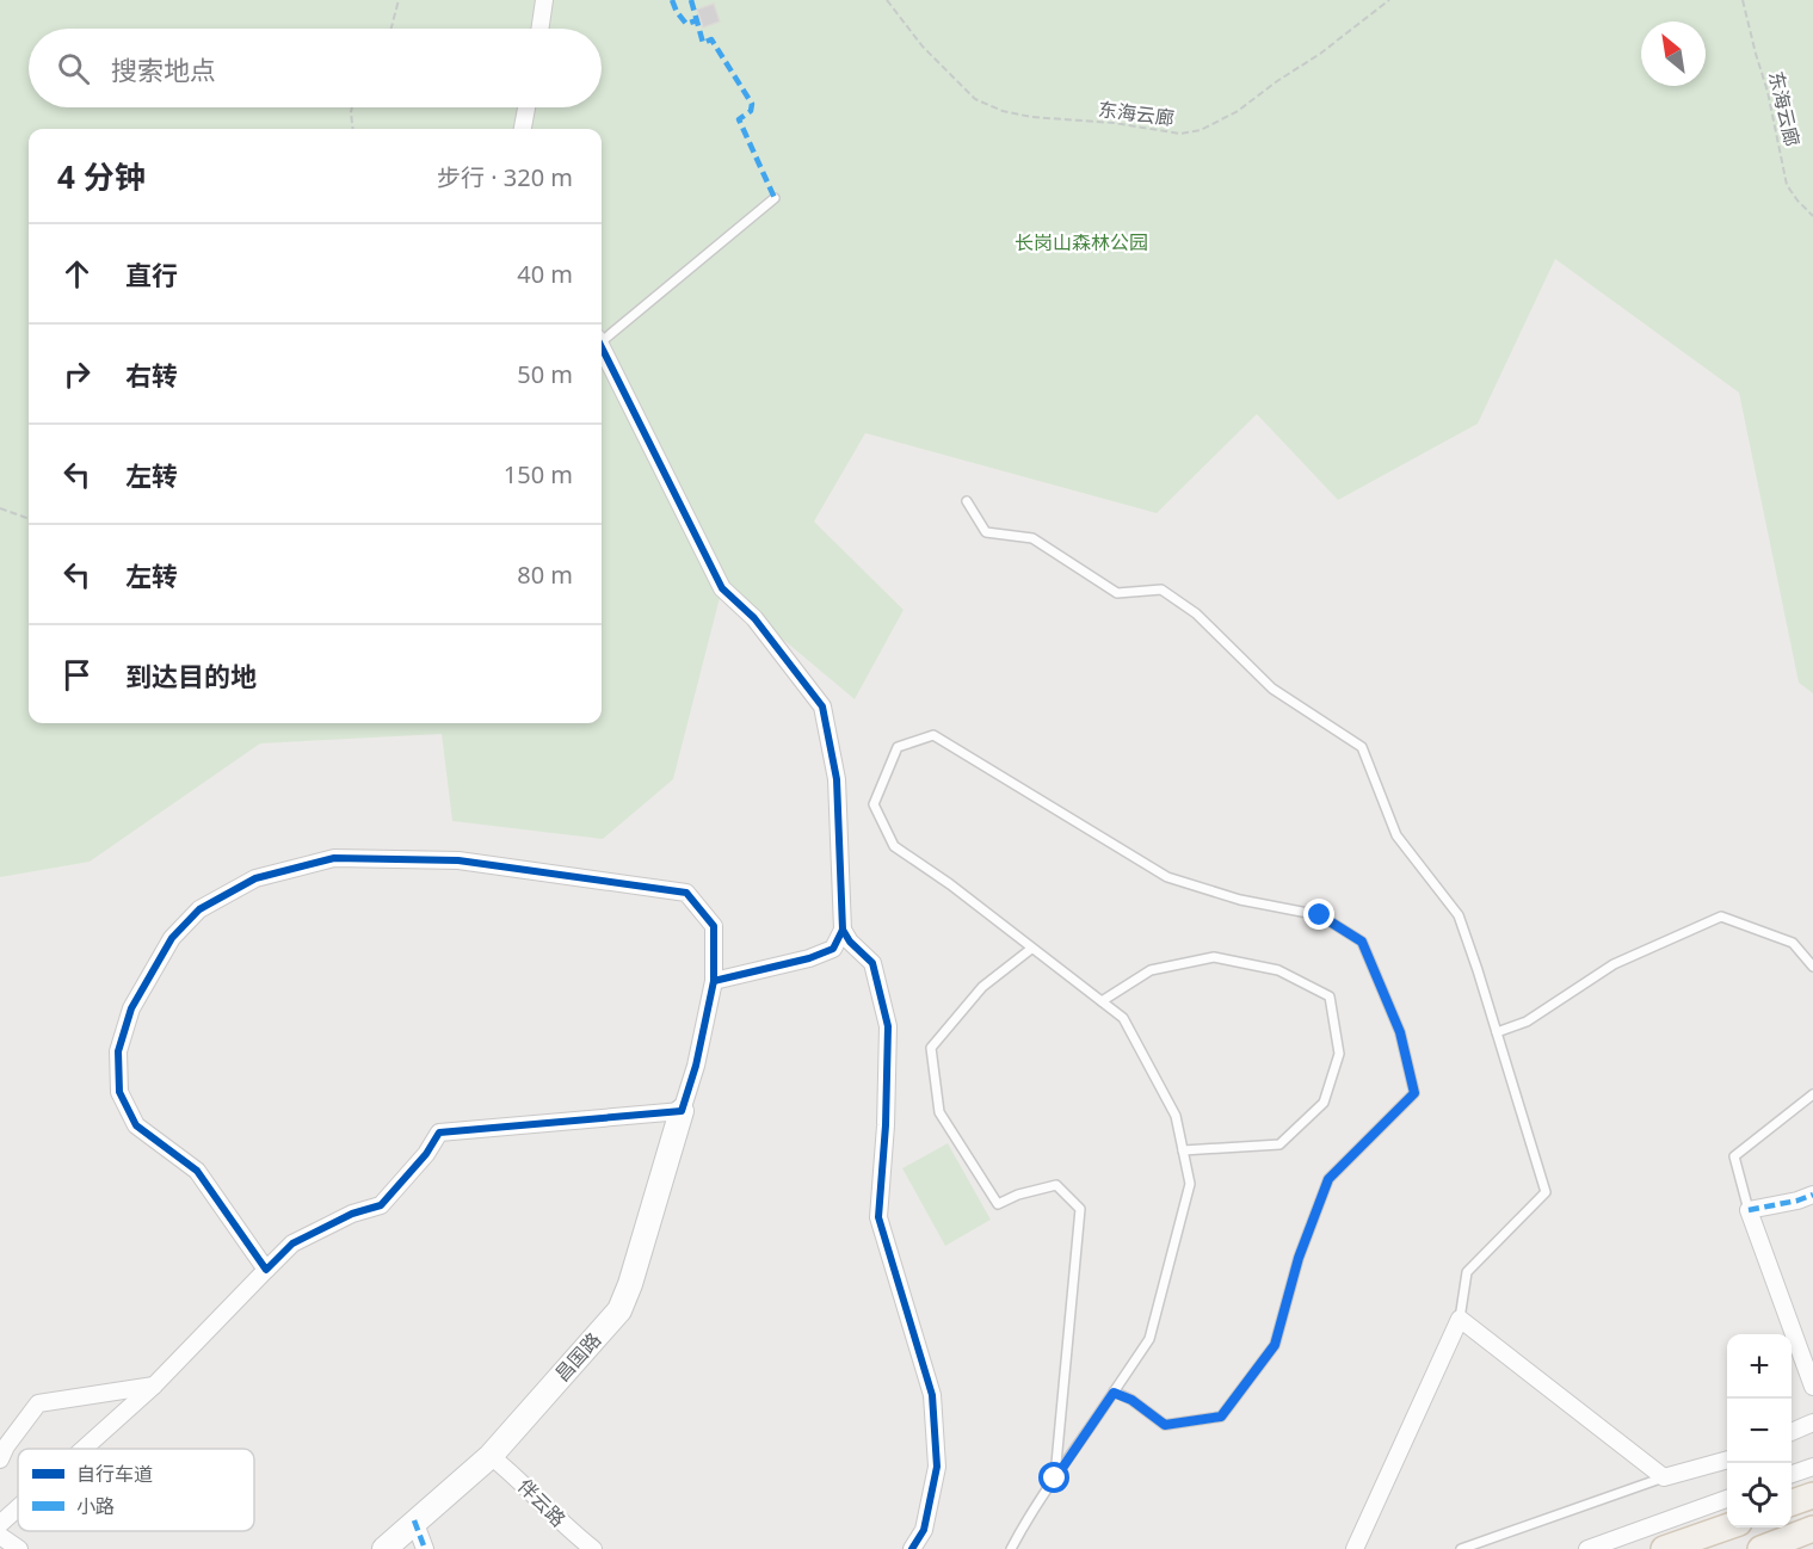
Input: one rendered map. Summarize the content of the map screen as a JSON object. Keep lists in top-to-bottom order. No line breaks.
{"streets":{"main road":["昌国路"],"street":["伴云路"],"path":["东海云廊"]},"crossings":[["昌国路","伴云路"]],"parks":["长岗山森林公园"],"legend":["自行车道","小路"],"north":"top left","page":{"search":"搜索地点","heading":["4 分钟","步行 · 320 m"],"list":[["直行","40 m"],["右转","50 m"],["左转","150 m"],["左转","80 m"],"到达目的地"],"map_buttons":["+","−"]}}
